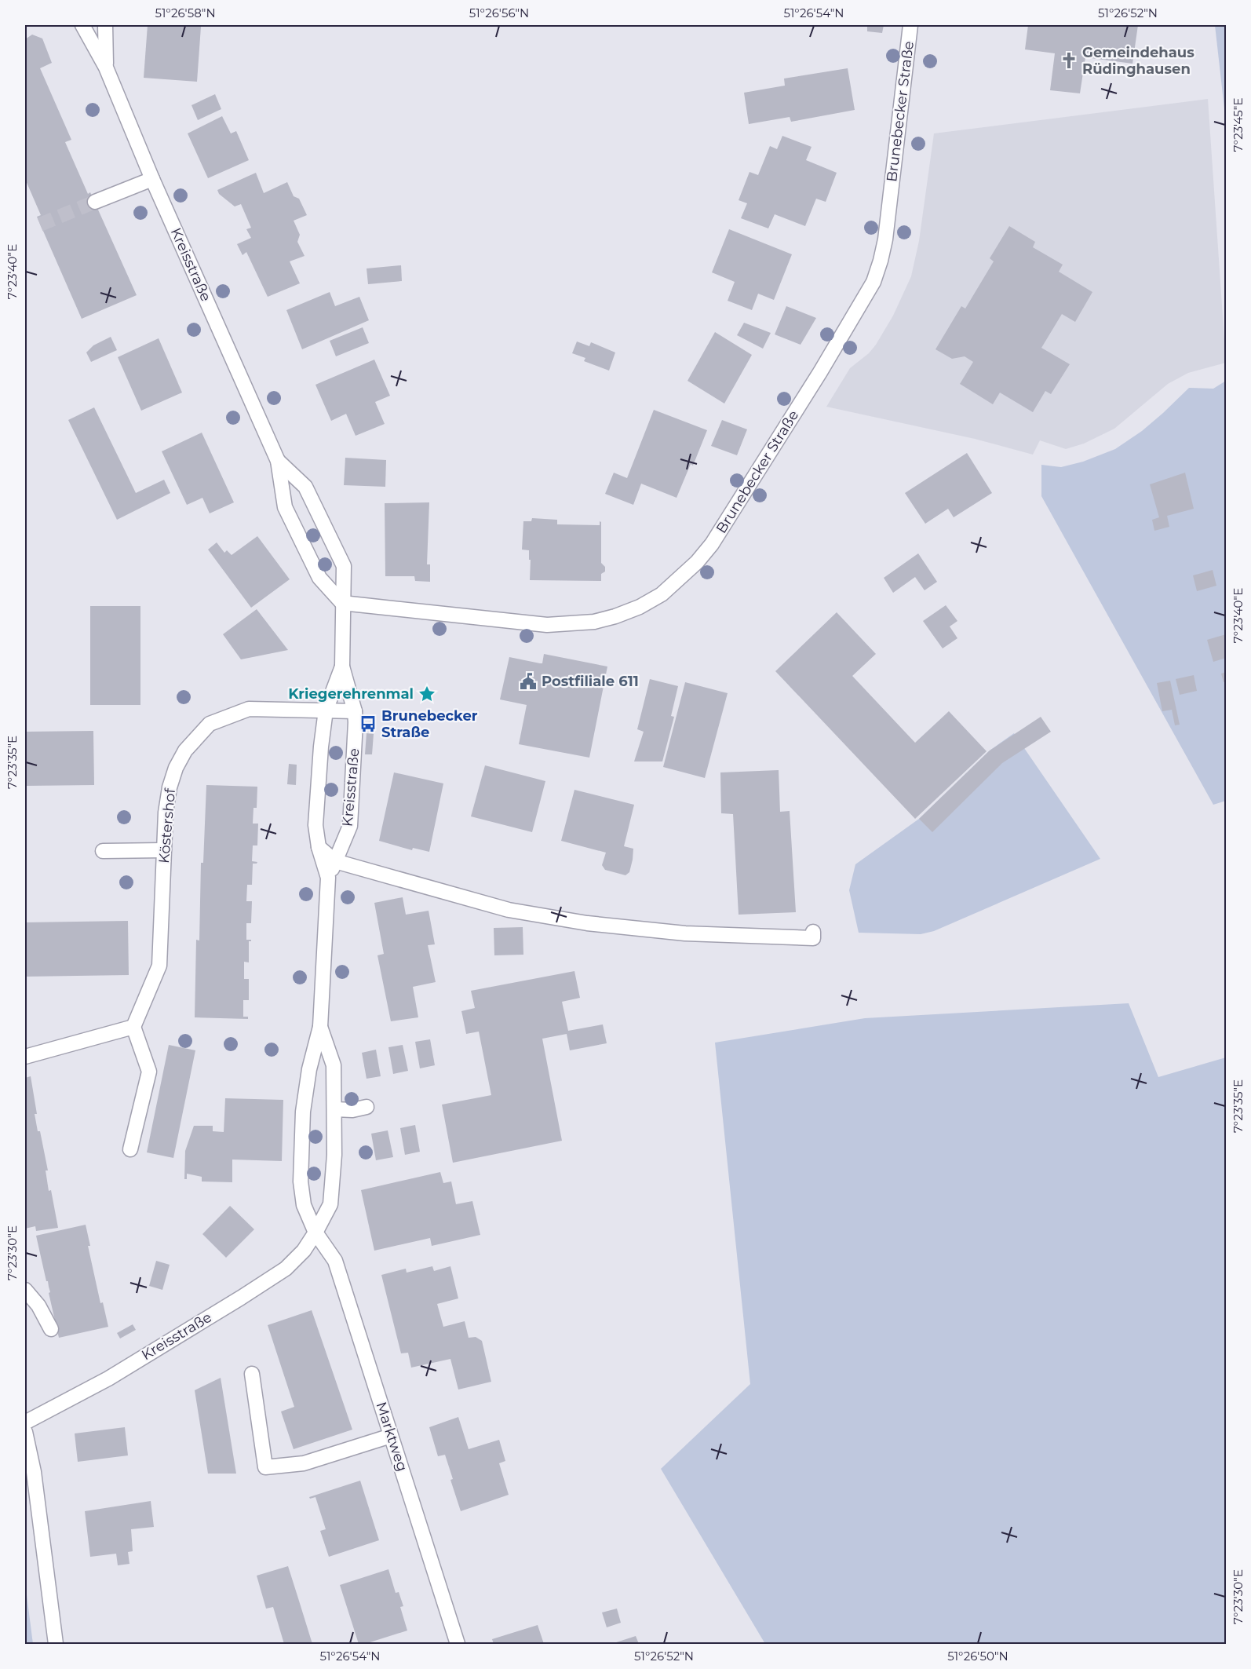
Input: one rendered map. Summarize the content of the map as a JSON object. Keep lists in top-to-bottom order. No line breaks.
{"streets":{"street":["Brunebecker Straße","Kreisstraße","Köstershof","Marktweg"]},"crossings":[["Brunebecker Straße","Kreisstraße"],["Kreisstraße","Köstershof"],["Kreisstraße","Marktweg"]],"places":{"church":["Gemeindehaus Rüdinghausen"],"public building":["Postfiliale 611"],"place":["Kriegerehrenmal"],"bus stop":["Brunebecker Straße"]},"coordinates":["51°26'58\"N","51°26'56\"N","51°26'54\"N","51°26'52\"N","7°23'45\"E","7°23'40\"E","7°23'35\"E","7°23'30\"E","51°26'50\"N"]}
